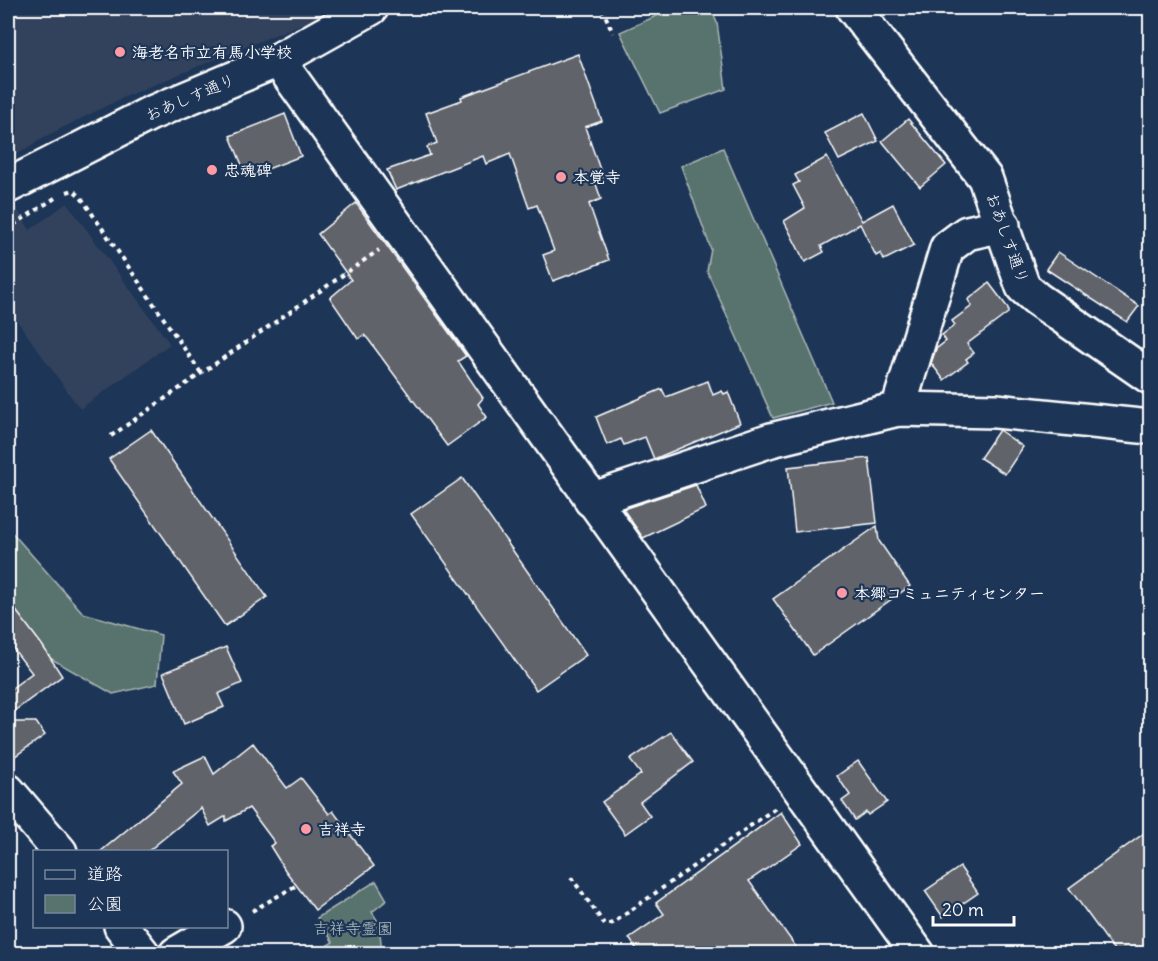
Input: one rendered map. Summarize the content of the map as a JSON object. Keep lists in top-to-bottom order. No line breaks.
{"streets":{"street":["おあしす通り"]},"parks":["吉祥寺霊園"],"places":["海老名市立有馬小学校","忠魂碑","本覚寺","本郷コミュニティセンター","吉祥寺"],"legend":["道路","公園"],"scale_bar":"20 m"}
